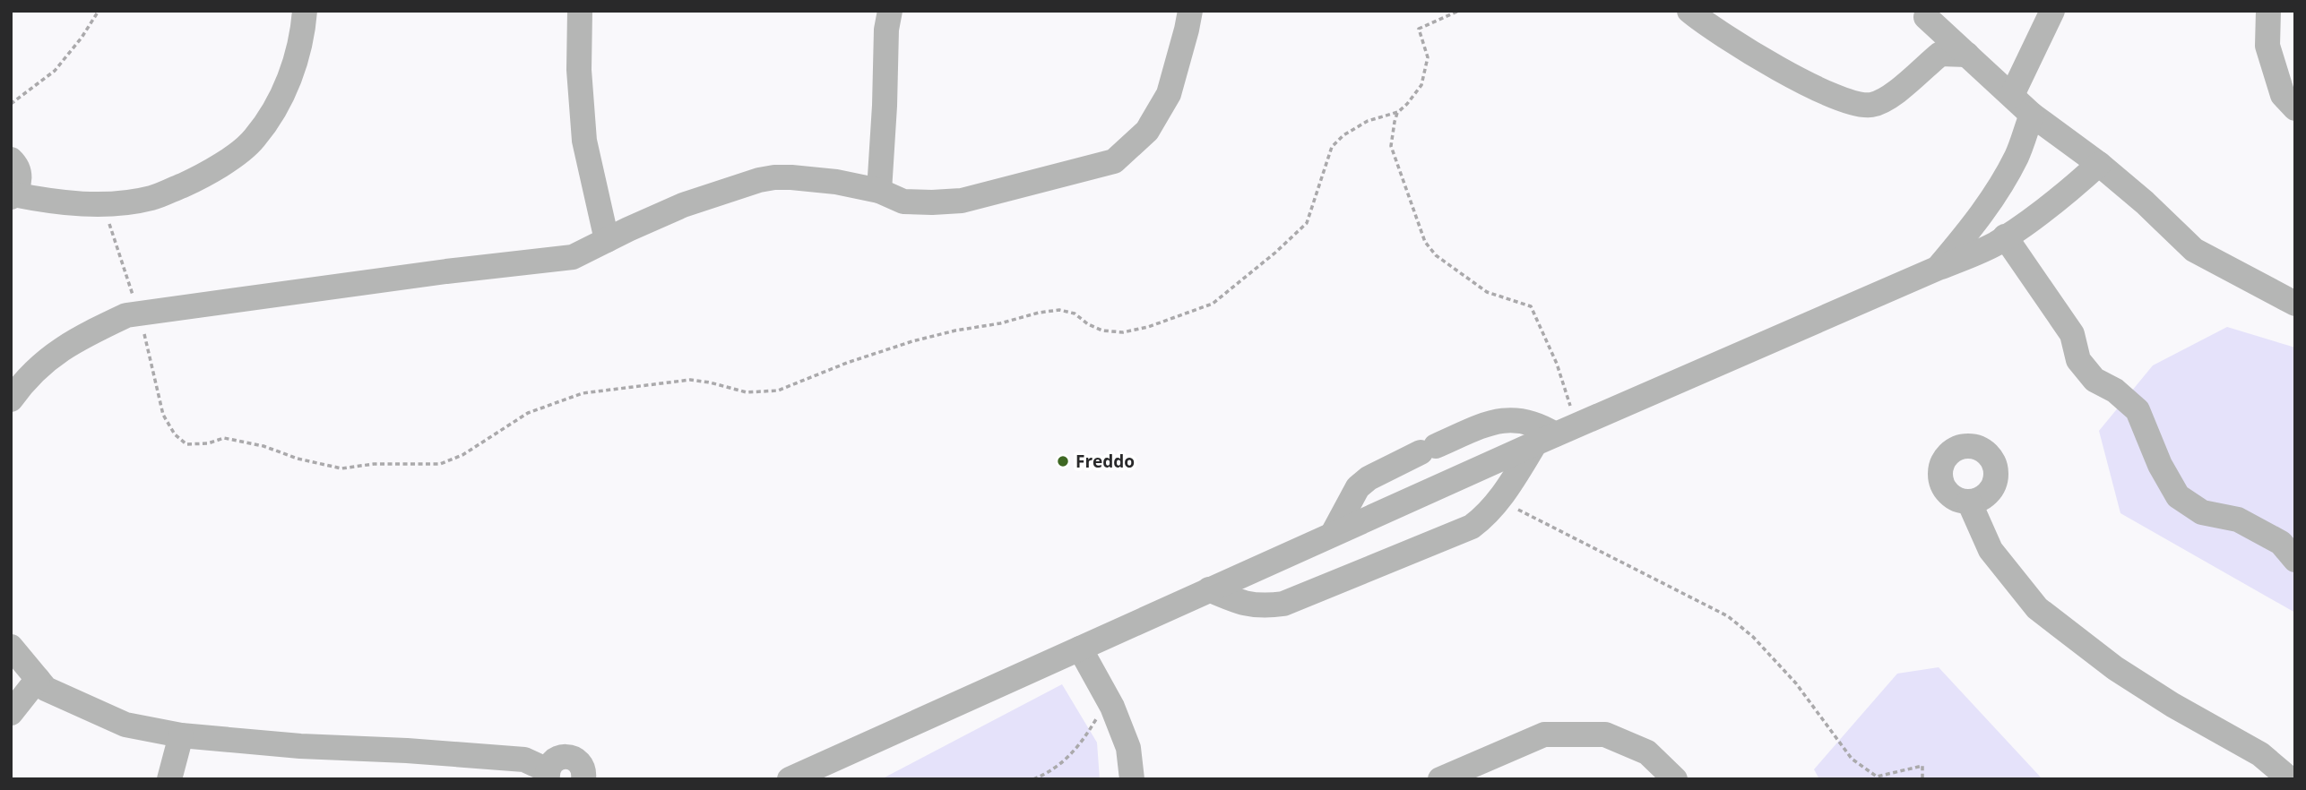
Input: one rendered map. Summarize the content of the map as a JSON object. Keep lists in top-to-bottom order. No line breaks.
{"places":["Freddo"]}
